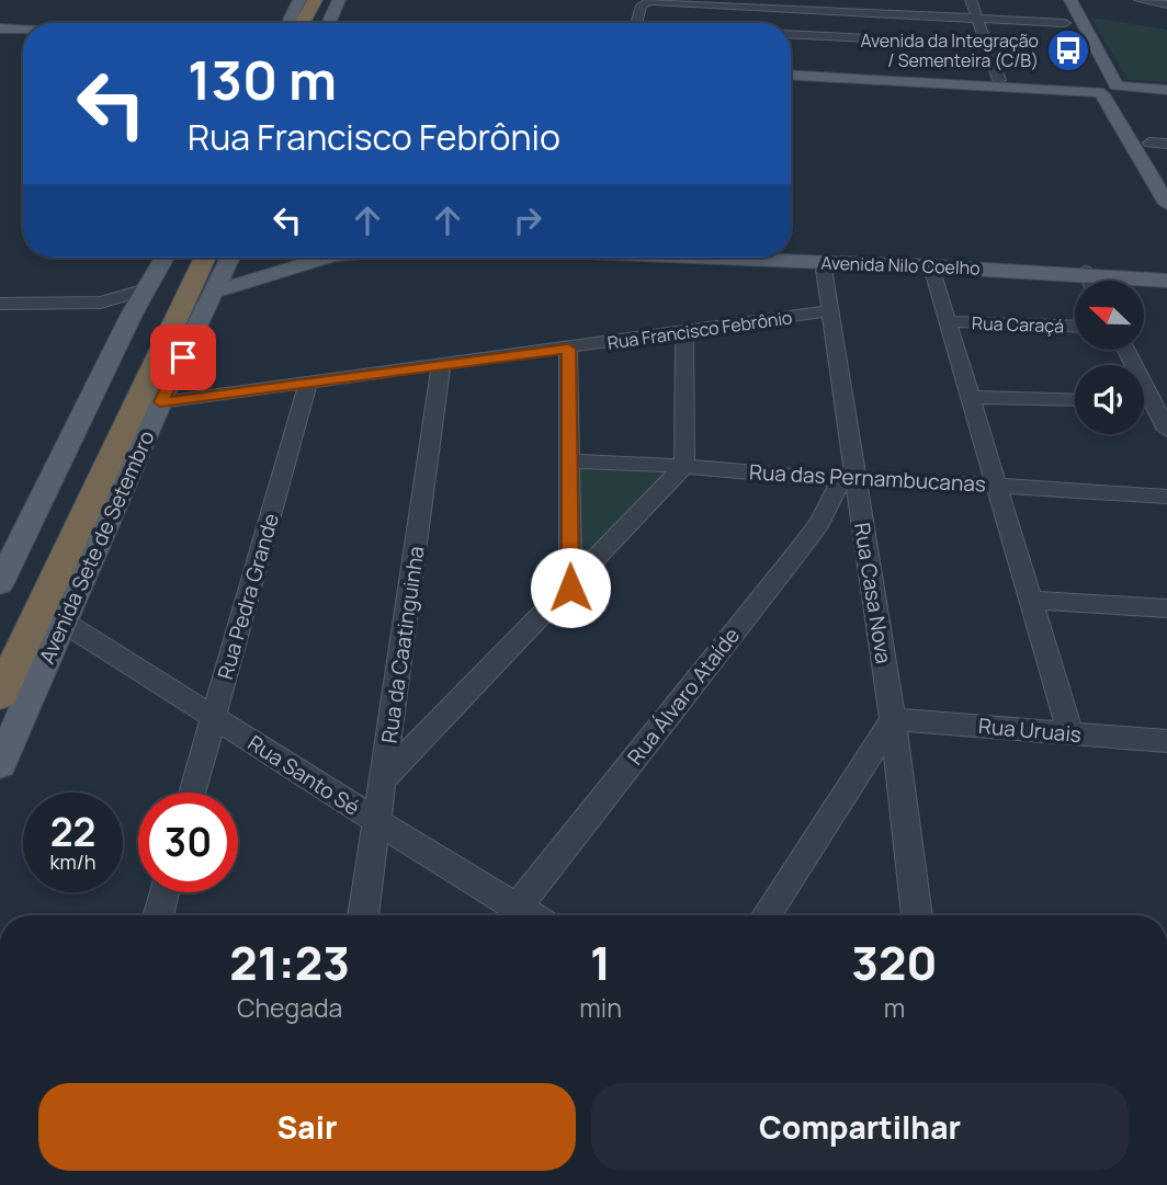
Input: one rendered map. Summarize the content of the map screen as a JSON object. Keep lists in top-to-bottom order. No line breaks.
{"streets":{"highway":["Avenida Sete de Setembro"],"main road":["Avenida Nilo Coelho"],"street":["Rua Caraçá","Rua Francisco Febrônio","Rua das Pernambucanas","Rua Casa Nova","Rua Pedra Grande","Rua da Caatinguinha","Rua Álvaro Ataíde","Rua Uruais","Rua Santo Sé"]},"crossings":[["Avenida Nilo Coelho","Rua Casa Nova"],["Rua Francisco Febrônio","Avenida Sete de Setembro"],["Rua Francisco Febrônio","Rua Casa Nova"],["Rua Francisco Febrônio","Rua Pedra Grande"],["Rua Francisco Febrônio","Rua da Caatinguinha"],["Rua das Pernambucanas","Rua Casa Nova"],["Rua das Pernambucanas","Rua Álvaro Ataíde"],["Avenida Sete de Setembro","Rua Santo Sé"],["Rua Casa Nova","Rua Álvaro Ataíde"],["Rua Casa Nova","Rua Uruais"],["Rua Pedra Grande","Rua Santo Sé"],["Rua da Caatinguinha","Rua Santo Sé"],["Rua Álvaro Ataíde","Rua Santo Sé"]],"places":{"bus stop":["Avenida da Integração / Sementeira (C/B)"]},"north":"top left","page":{"turn":["130 m","Rua Francisco Febrônio"],"speed":"22 km/h","limit":"30","eta":["21:23","Chegada","1","min","320","m"],"buttons":["Sair","Compartilhar"]}}
